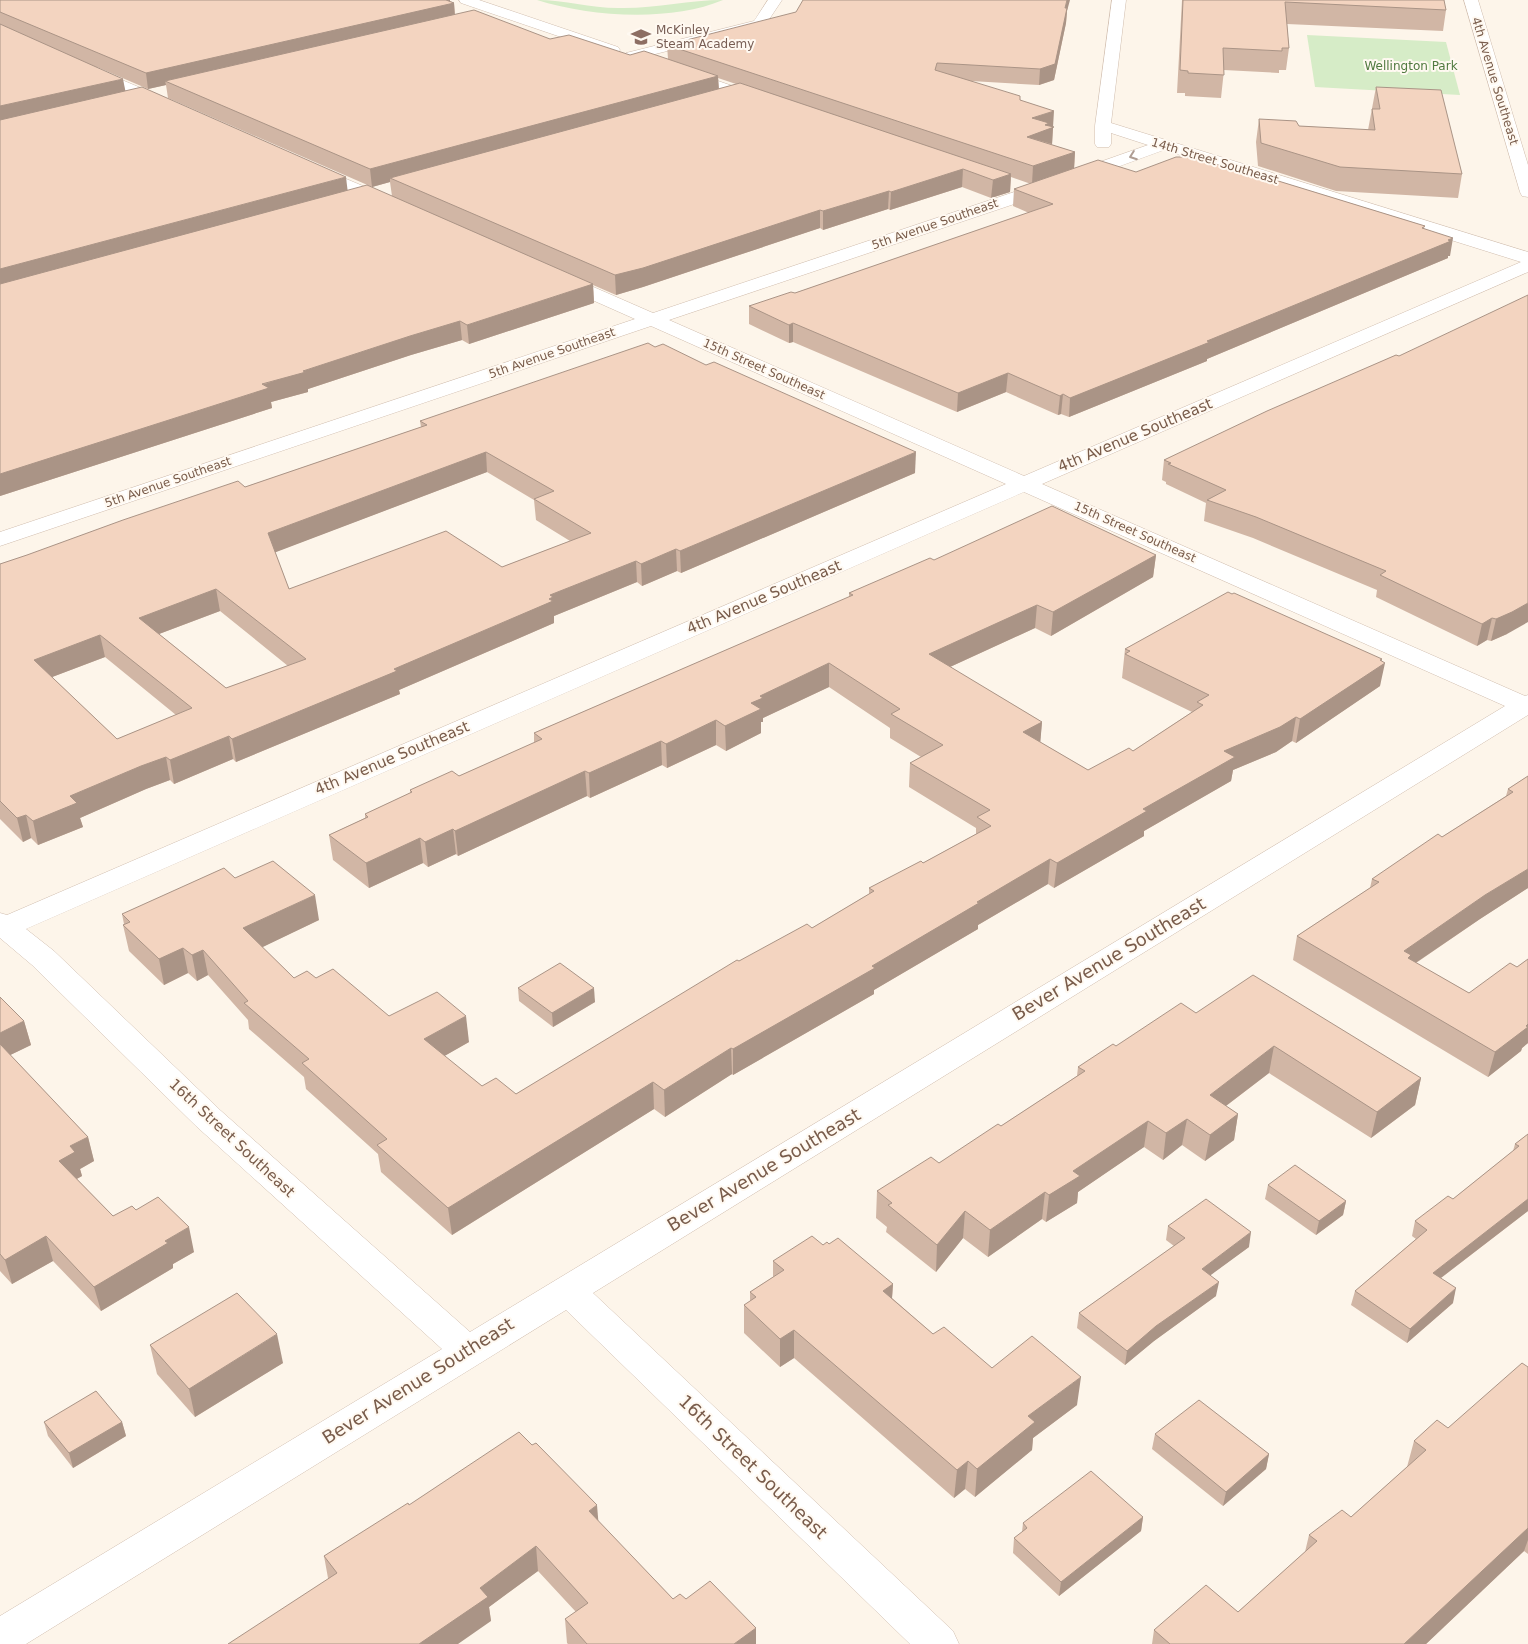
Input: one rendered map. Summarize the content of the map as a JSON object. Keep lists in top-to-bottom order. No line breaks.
{"streets":{"street":["4th Avenue Southeast","14th Street Southeast","5th Avenue Southeast","15th Street Southeast","Bever Avenue Southeast","16th Street Southeast"]},"crossings":[["4th Avenue Southeast","15th Street Southeast"],["4th Avenue Southeast","16th Street Southeast"],["14th Street Southeast","5th Avenue Southeast"],["5th Avenue Southeast","15th Street Southeast"],["15th Street Southeast","Bever Avenue Southeast"],["Bever Avenue Southeast","16th Street Southeast"]],"parks":["Wellington Park"],"places":{"school or university":["McKinley Steam Academy"]}}
